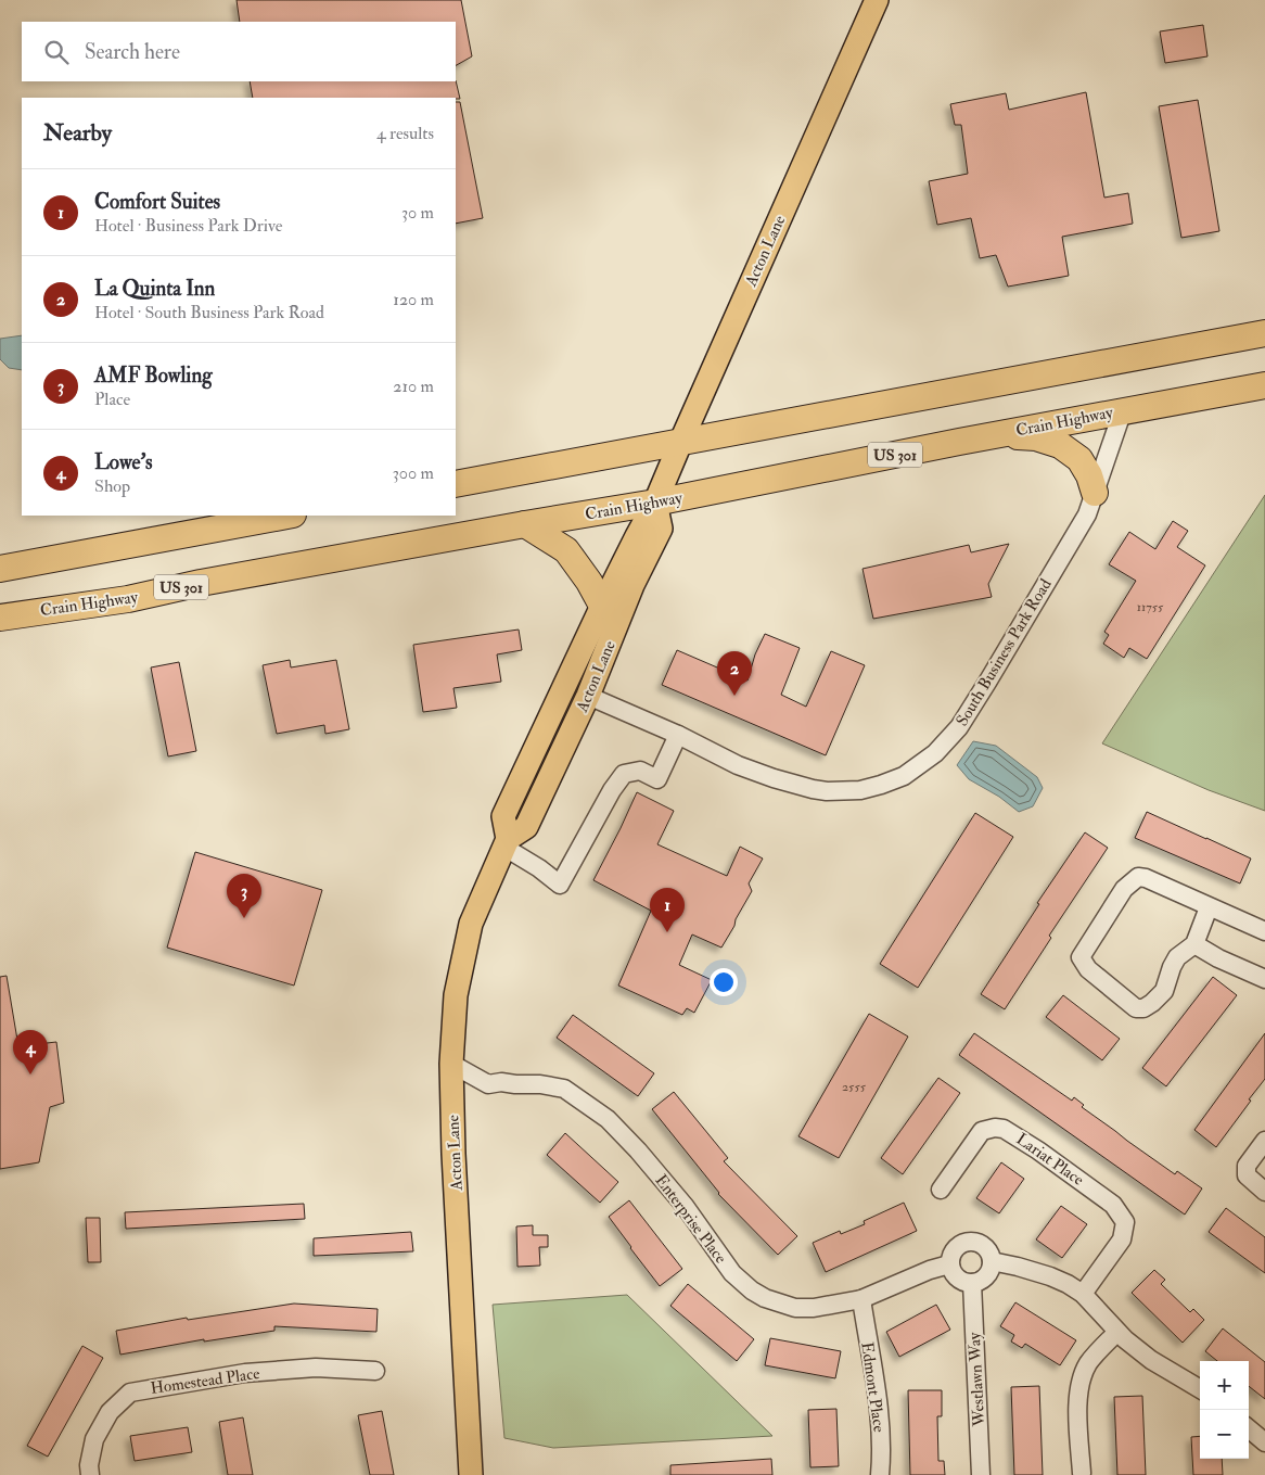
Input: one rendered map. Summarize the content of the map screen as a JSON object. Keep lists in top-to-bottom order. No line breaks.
{"streets":{"highway":["Crain Highway","US 301"],"main road":["Acton Lane"],"street":["South Business Park Road","Lariat Place","Enterprise Place","Westlawn Way","Homestead Place","Edmont Place"]},"crossings":[["Acton Lane","Crain Highway"],["Acton Lane","South Business Park Road"],["Acton Lane","Enterprise Place"],["Crain Highway","South Business Park Road"],["Enterprise Place","Westlawn Way"],["Enterprise Place","Edmont Place"]],"house_numbers":["11755","2555"],"page":{"search":"Search here","heading":["Nearby","4 results"],"list":[{"mark":"1","name":"Comfort Suites","note":"Hotel · Business Park Drive","value":"30 m"},{"mark":"2","name":"La Quinta Inn","note":"Hotel · South Business Park Road","value":"120 m"},{"mark":"3","name":"AMF Bowling","note":"Place","value":"210 m"},{"mark":"4","name":"Lowe's","note":"Shop","value":"300 m"}],"pins":["2","3","1","4"],"map_buttons":["+","−"]}}
